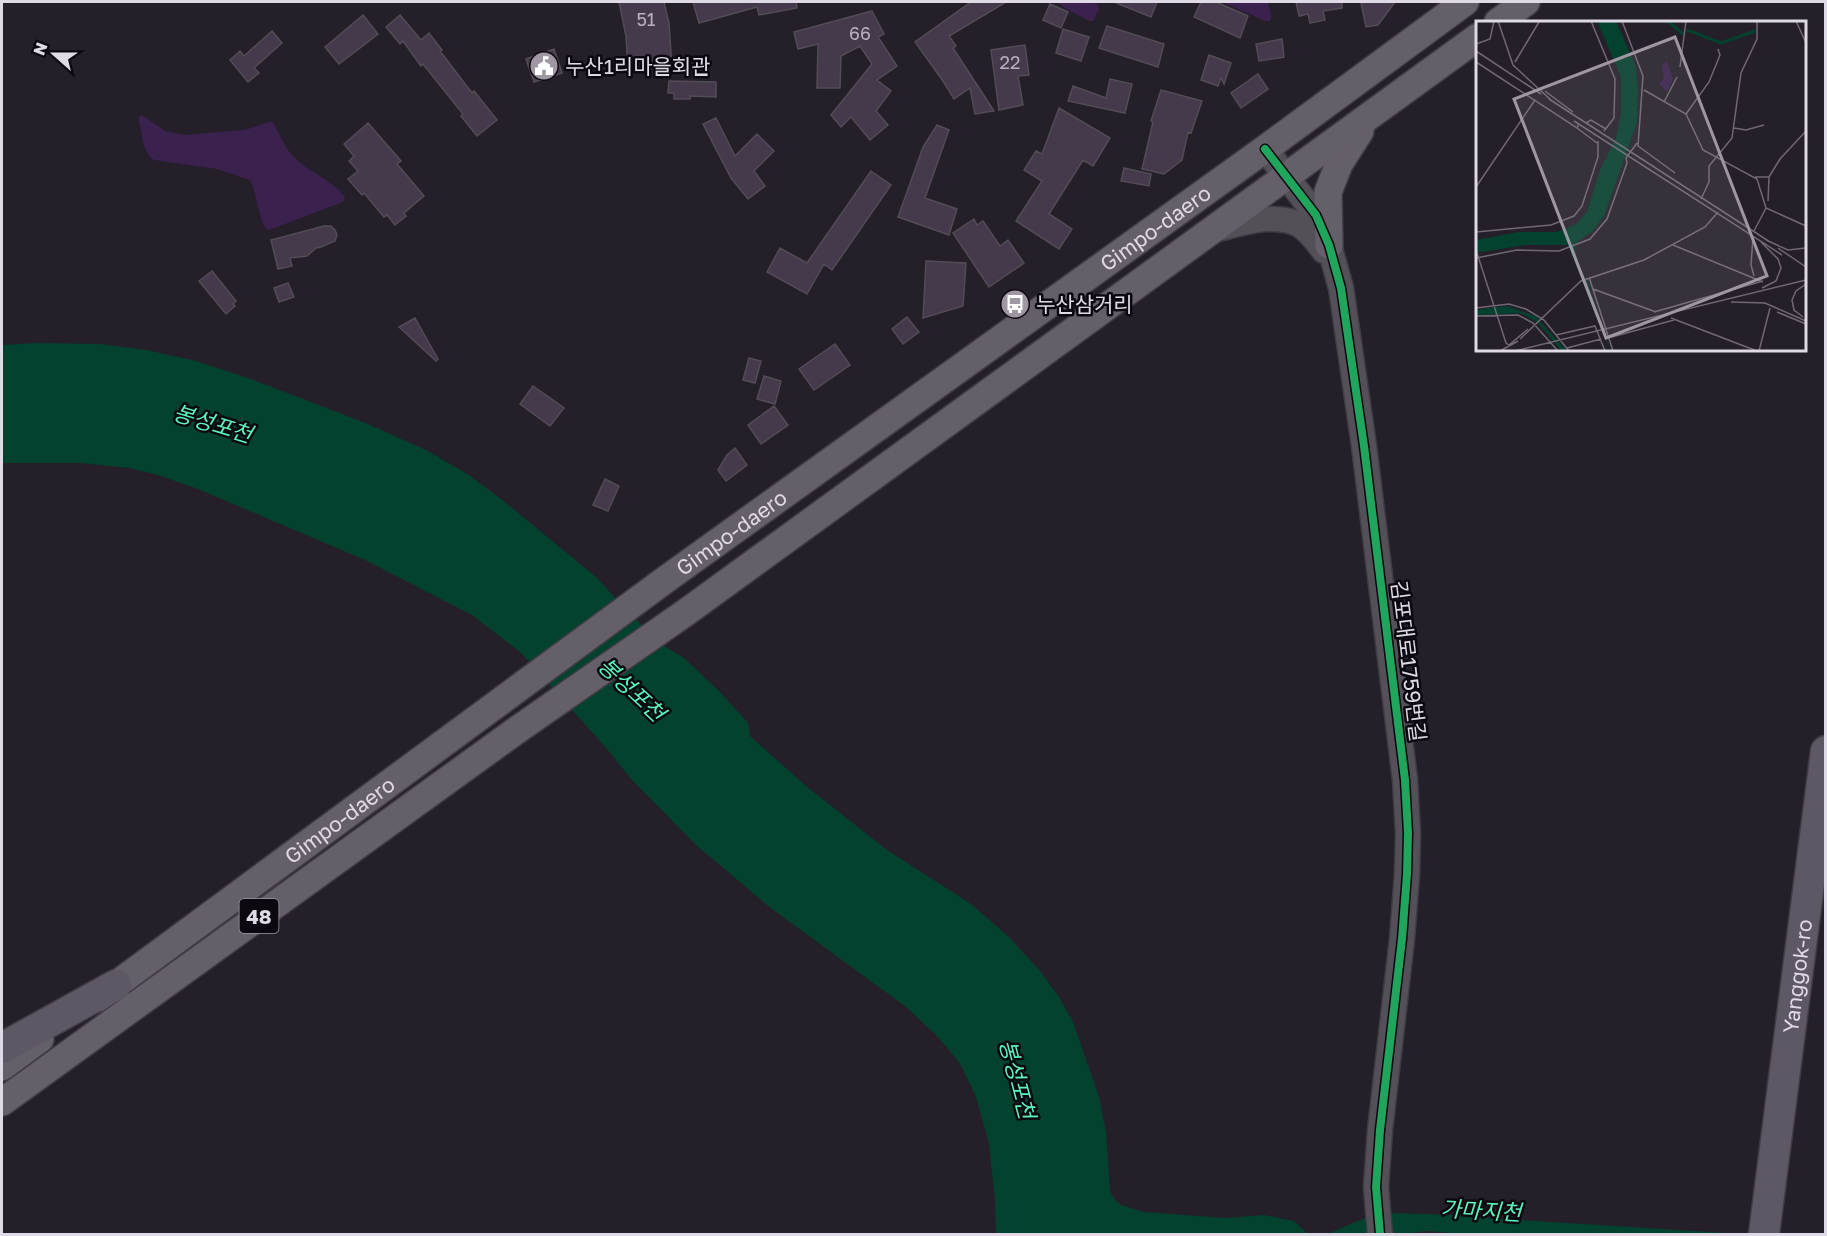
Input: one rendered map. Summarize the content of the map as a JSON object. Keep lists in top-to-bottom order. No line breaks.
{"streets":{"highway":["Yanggok-ro"],"main road":["Gimpo-daero","48"],"street":["김포대로1759번길"]},"crossings":[["Gimpo-daero","김포대로1759번길"]],"water":["봉성포천","가마지천"],"places":{"public building":["누산1리마을회관"],"bus stop":["누산삼거리"]},"house_numbers":["51","66","22"],"north":"left"}
